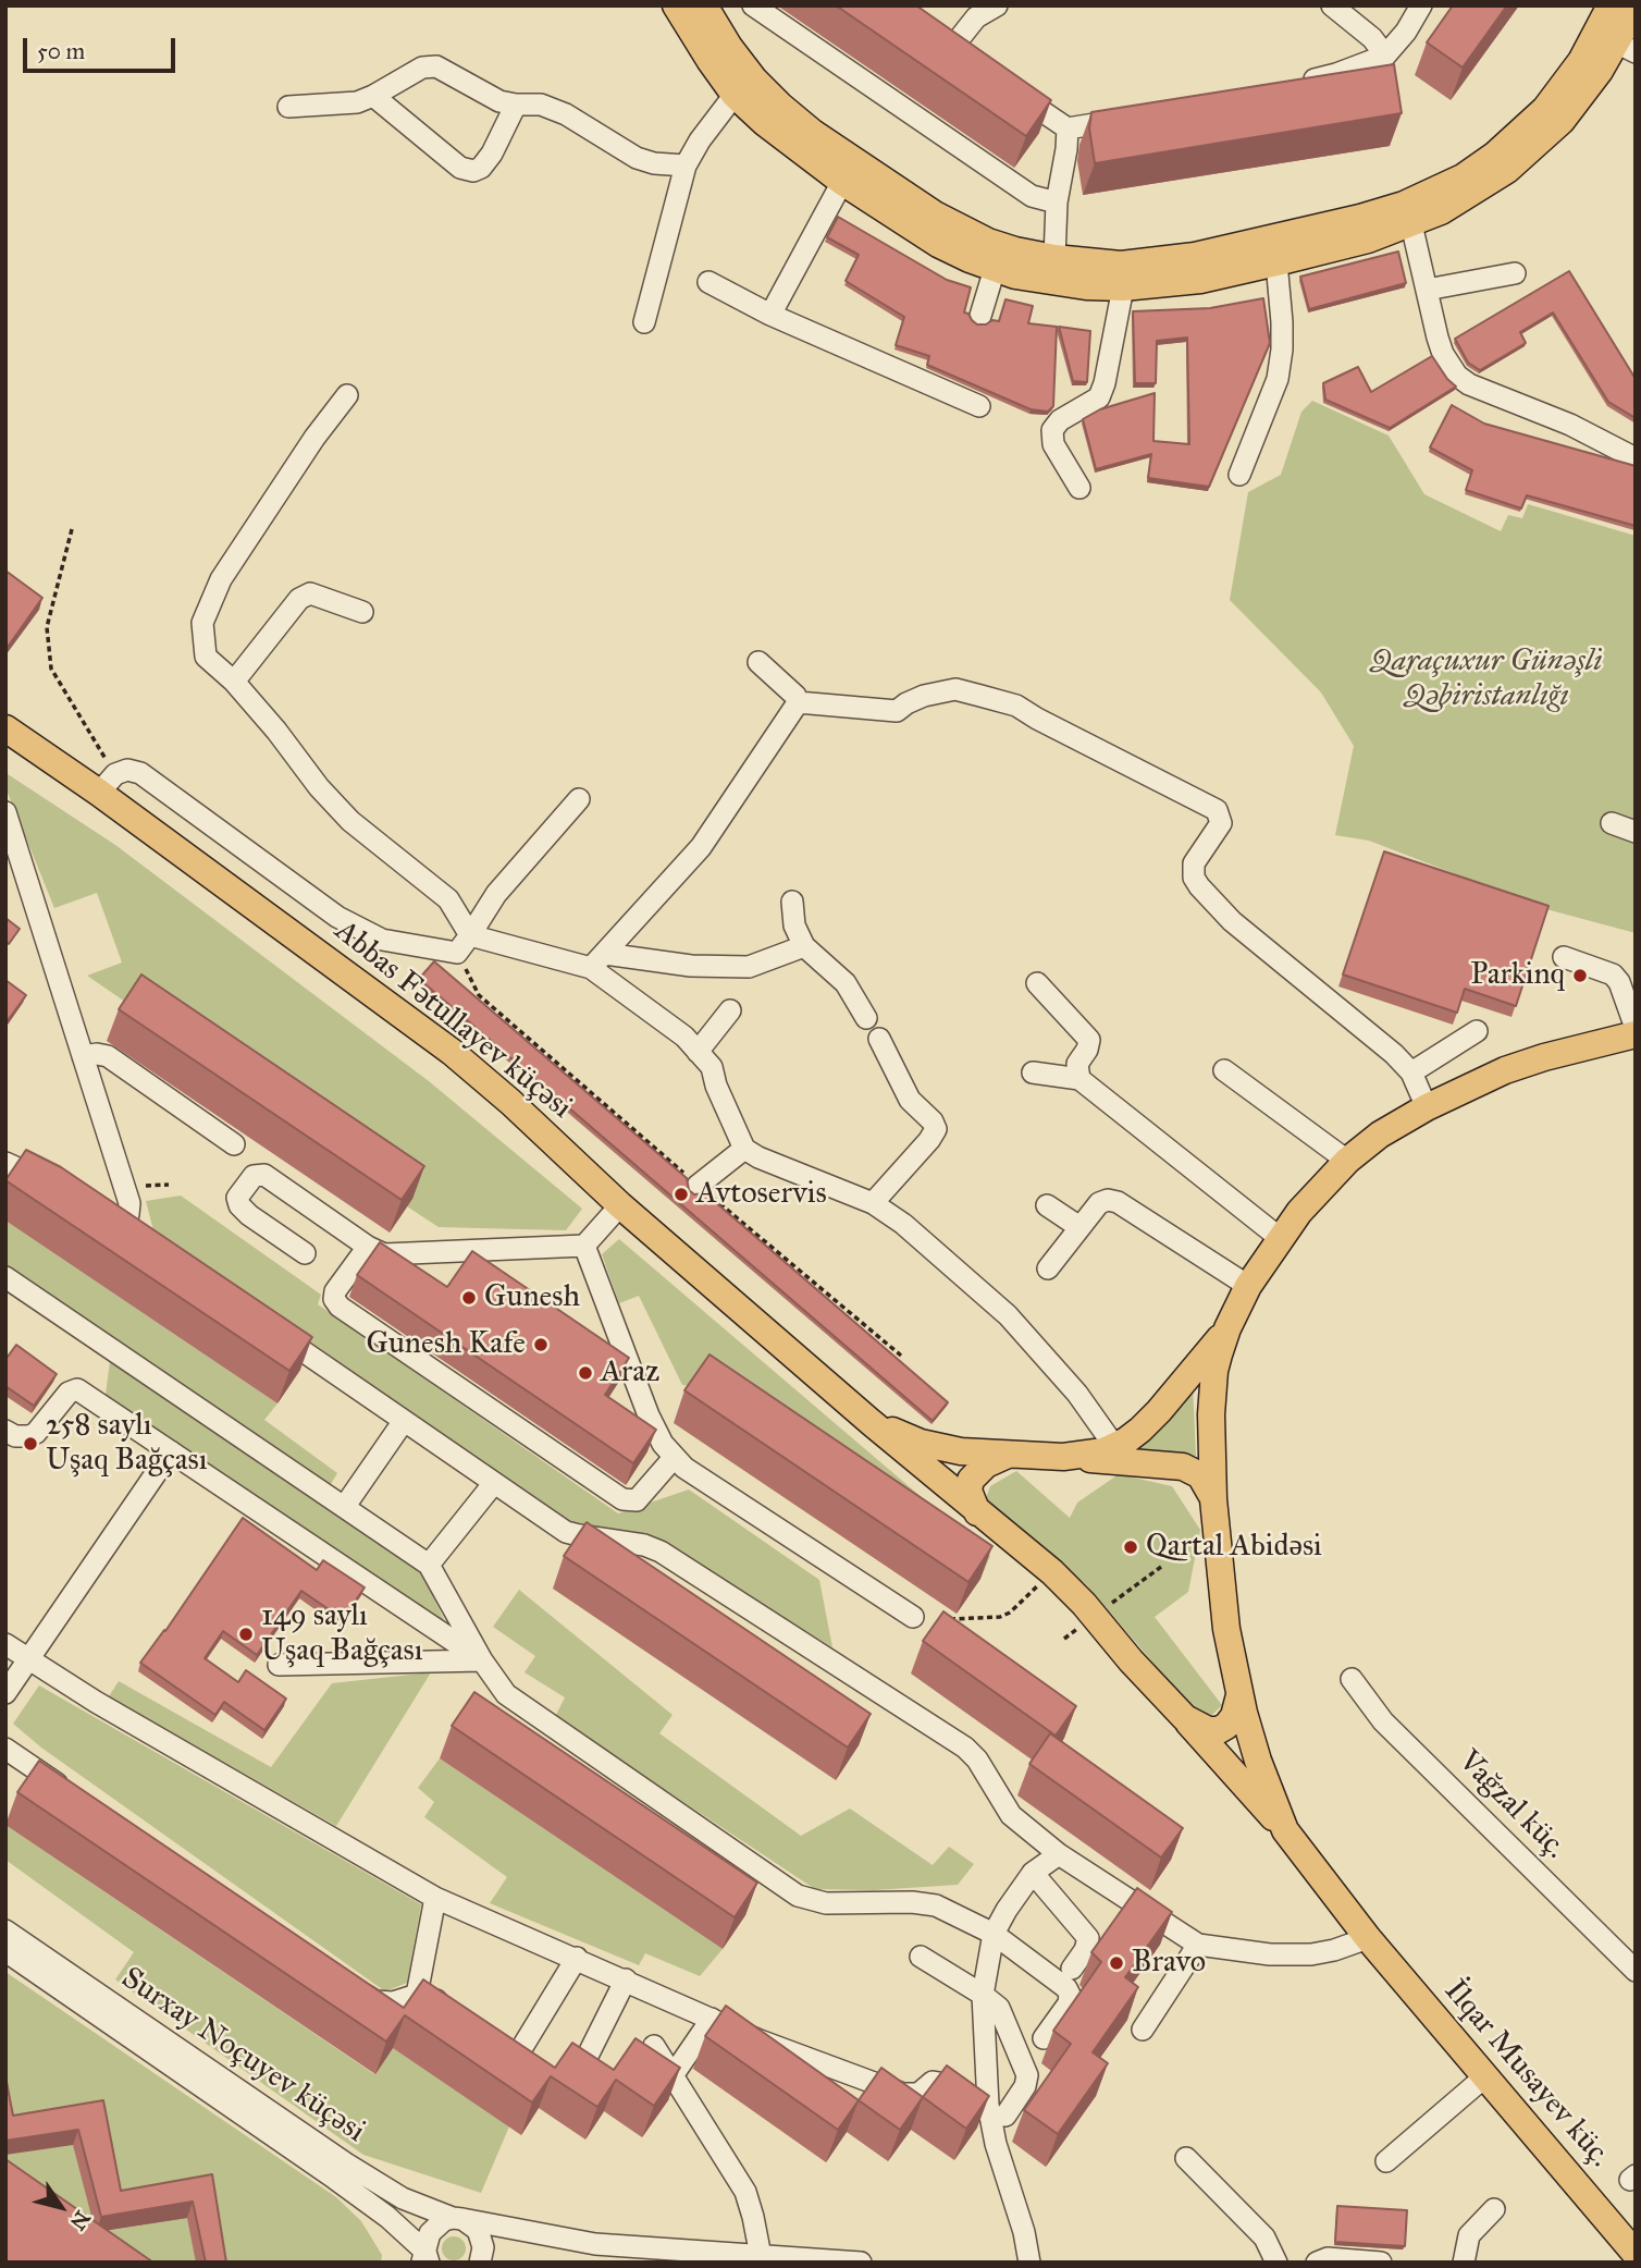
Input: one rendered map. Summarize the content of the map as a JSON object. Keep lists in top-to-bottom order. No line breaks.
{"streets":{"main road":["Abbas Fətullayev küçəsi","İlqar Musayev küç."],"street":["Vağzal küç.","Surxay Noçuyev küçəsi"]},"crossings":[["Abbas Fətullayev küçəsi","İlqar Musayev küç."]],"parks":["Qaraçuxur Günəşli Qəbiristanlığı"],"places":["Parkinq","Avtoservis","Gunesh","Gunesh Kafe","Araz","258 saylı Uşaq Bağçası","Qartal Abidəsi","149 saylı Uşaq Bağçası","Bravo"],"scale_bar":"50 m","north":"bottom right"}
